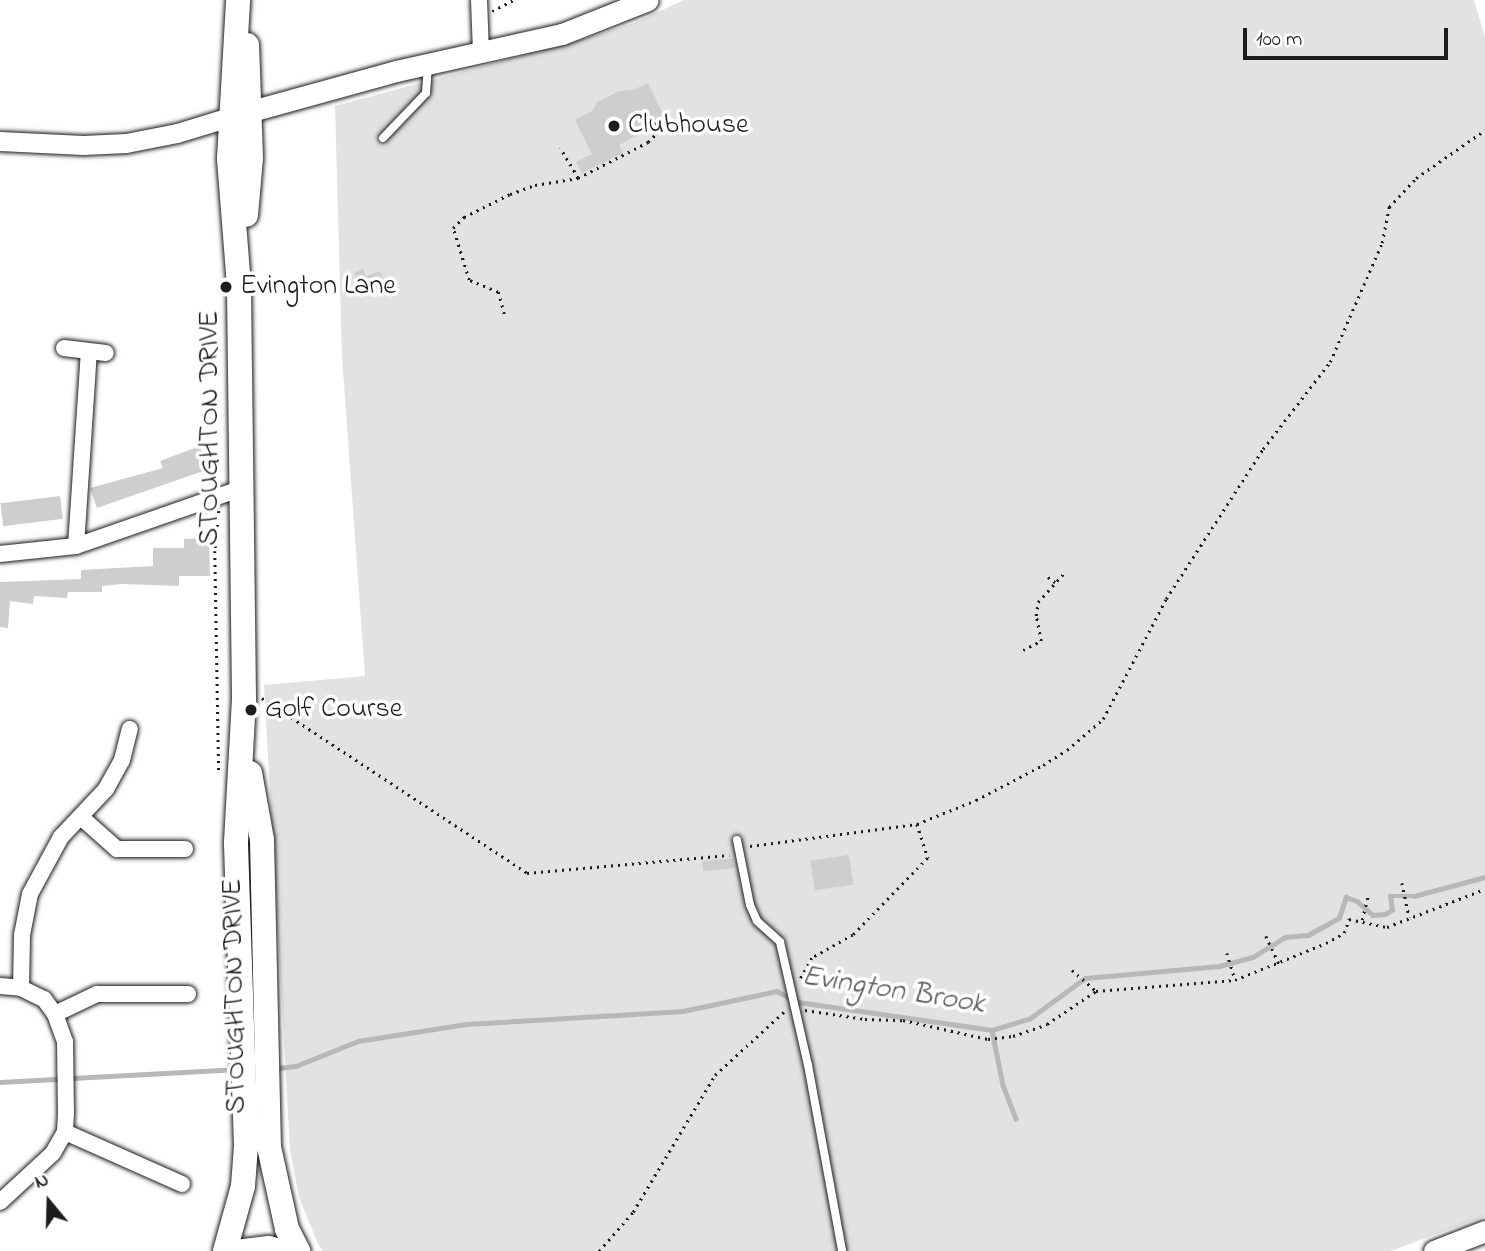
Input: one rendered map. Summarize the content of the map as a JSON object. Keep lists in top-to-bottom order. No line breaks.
{"streets":{"highway":["STOUGHTON DRIVE"]},"water":["Evington Brook"],"places":["Clubhouse","Evington Lane","Golf Course"],"scale_bar":"100 m","north":"top"}
